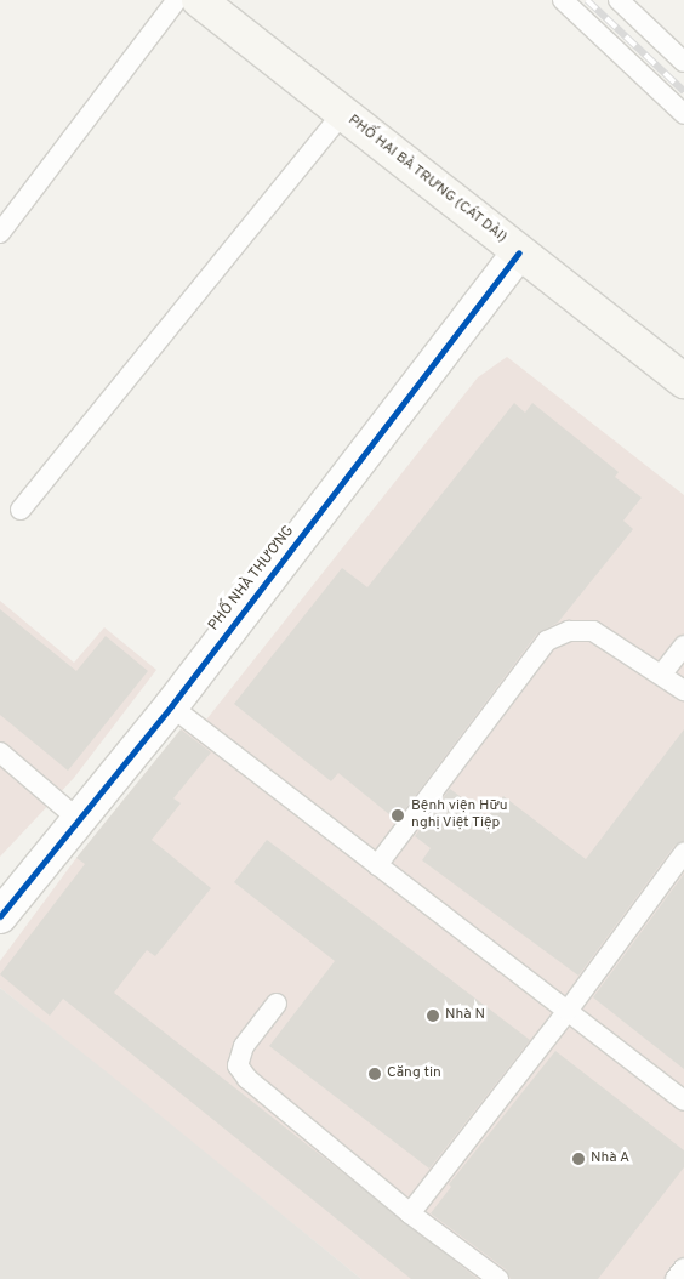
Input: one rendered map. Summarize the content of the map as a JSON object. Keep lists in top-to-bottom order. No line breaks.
{"streets":{"main road":["PHỐ HAI BÀ TRƯNG (CÁT DÀI)"],"street":["PHỐ NHÀ THƯƠNG"]},"crossings":[["PHỐ HAI BÀ TRƯNG (CÁT DÀI)","PHỐ NHÀ THƯƠNG"]],"places":["Bệnh viện Hữu nghị Việt Tiệp","Nhà N","Căng tin","Nhà A"]}
